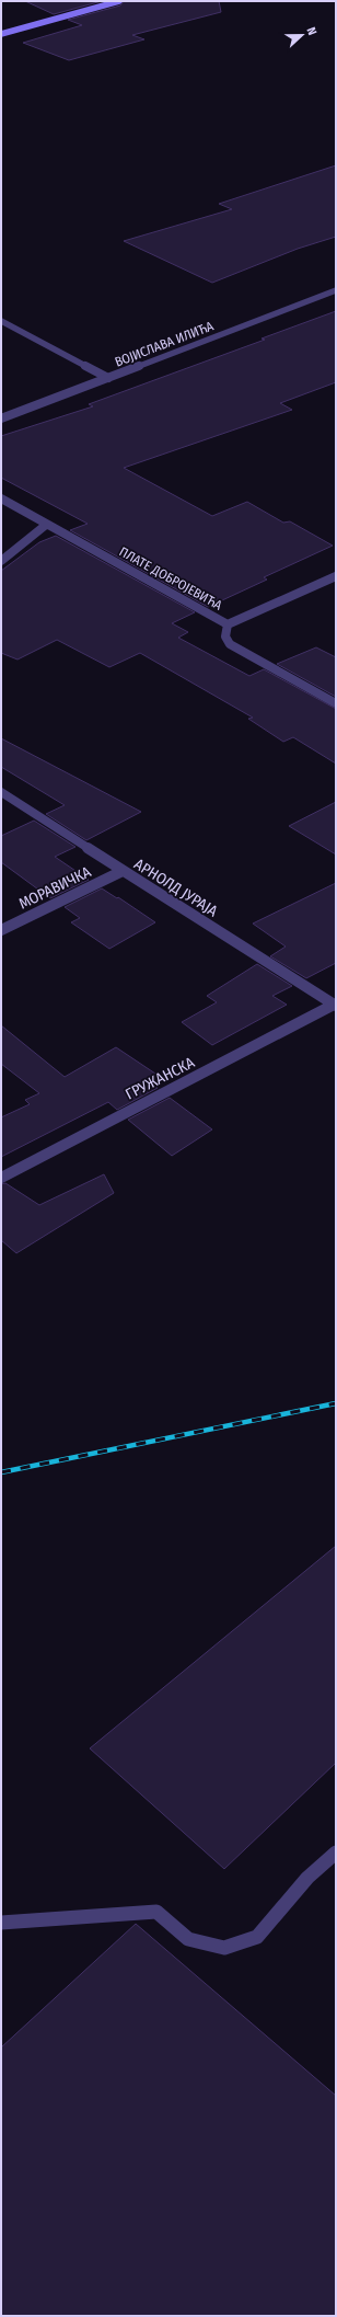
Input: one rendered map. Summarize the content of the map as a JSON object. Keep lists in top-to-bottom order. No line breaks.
{"streets":{"street":["ВОЈИСЛАВА ИЛИЋА","ПЛАТЕ ДОБРОЈЕВИЋА","МОРАВИЧКА","АРНОЛД ЈУРАЈА","ГРУЖАНСКА"]},"crossings":[["МОРАВИЧКА","АРНОЛД ЈУРАЈА"],["АРНОЛД ЈУРАЈА","ГРУЖАНСКА"]],"north":"right"}
